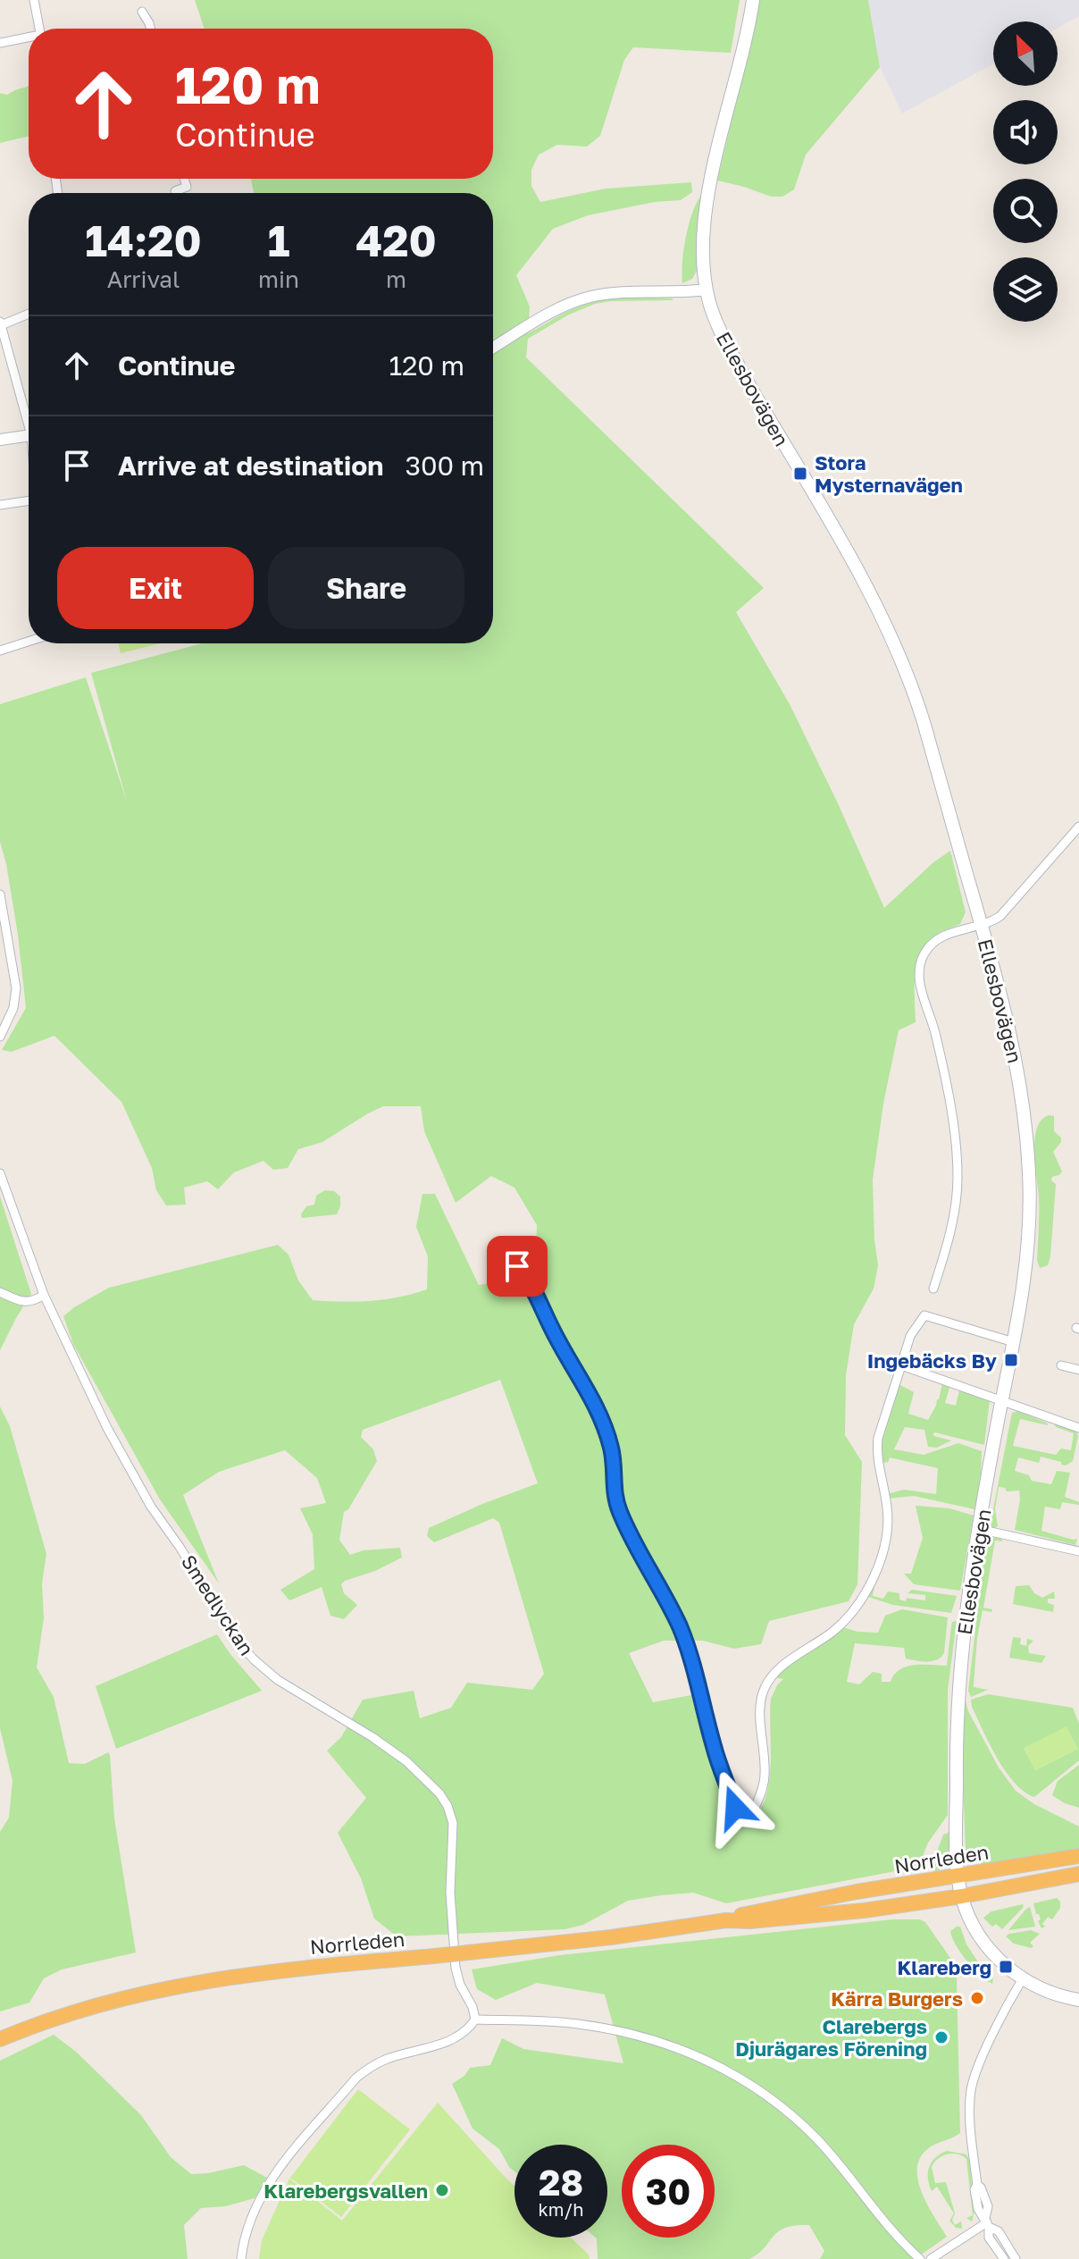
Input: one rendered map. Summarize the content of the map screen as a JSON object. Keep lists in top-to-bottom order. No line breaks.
{"streets":{"highway":["Norrleden"],"main road":["Ellesbovägen"],"street":["Smedlyckan"]},"crossings":[["Ellesbovägen","Norrleden"]],"places":{"transit":["Stora Mysternavägen","Ingebäcks By","Klareberg"],"other":["Kärra Burgers","Clarebergs Djurägares Förening","Klarebergsvallen"]},"north":"top left","page":{"turn":["120 m","Continue"],"eta":["14:20","Arrival","1","min","420","m"],"list":[{"name":"Continue","value":"120 m"},{"name":"Arrive at destination","value":"300 m"}],"buttons":["Exit","Share"],"speed":"28 km/h","limit":"30"}}
